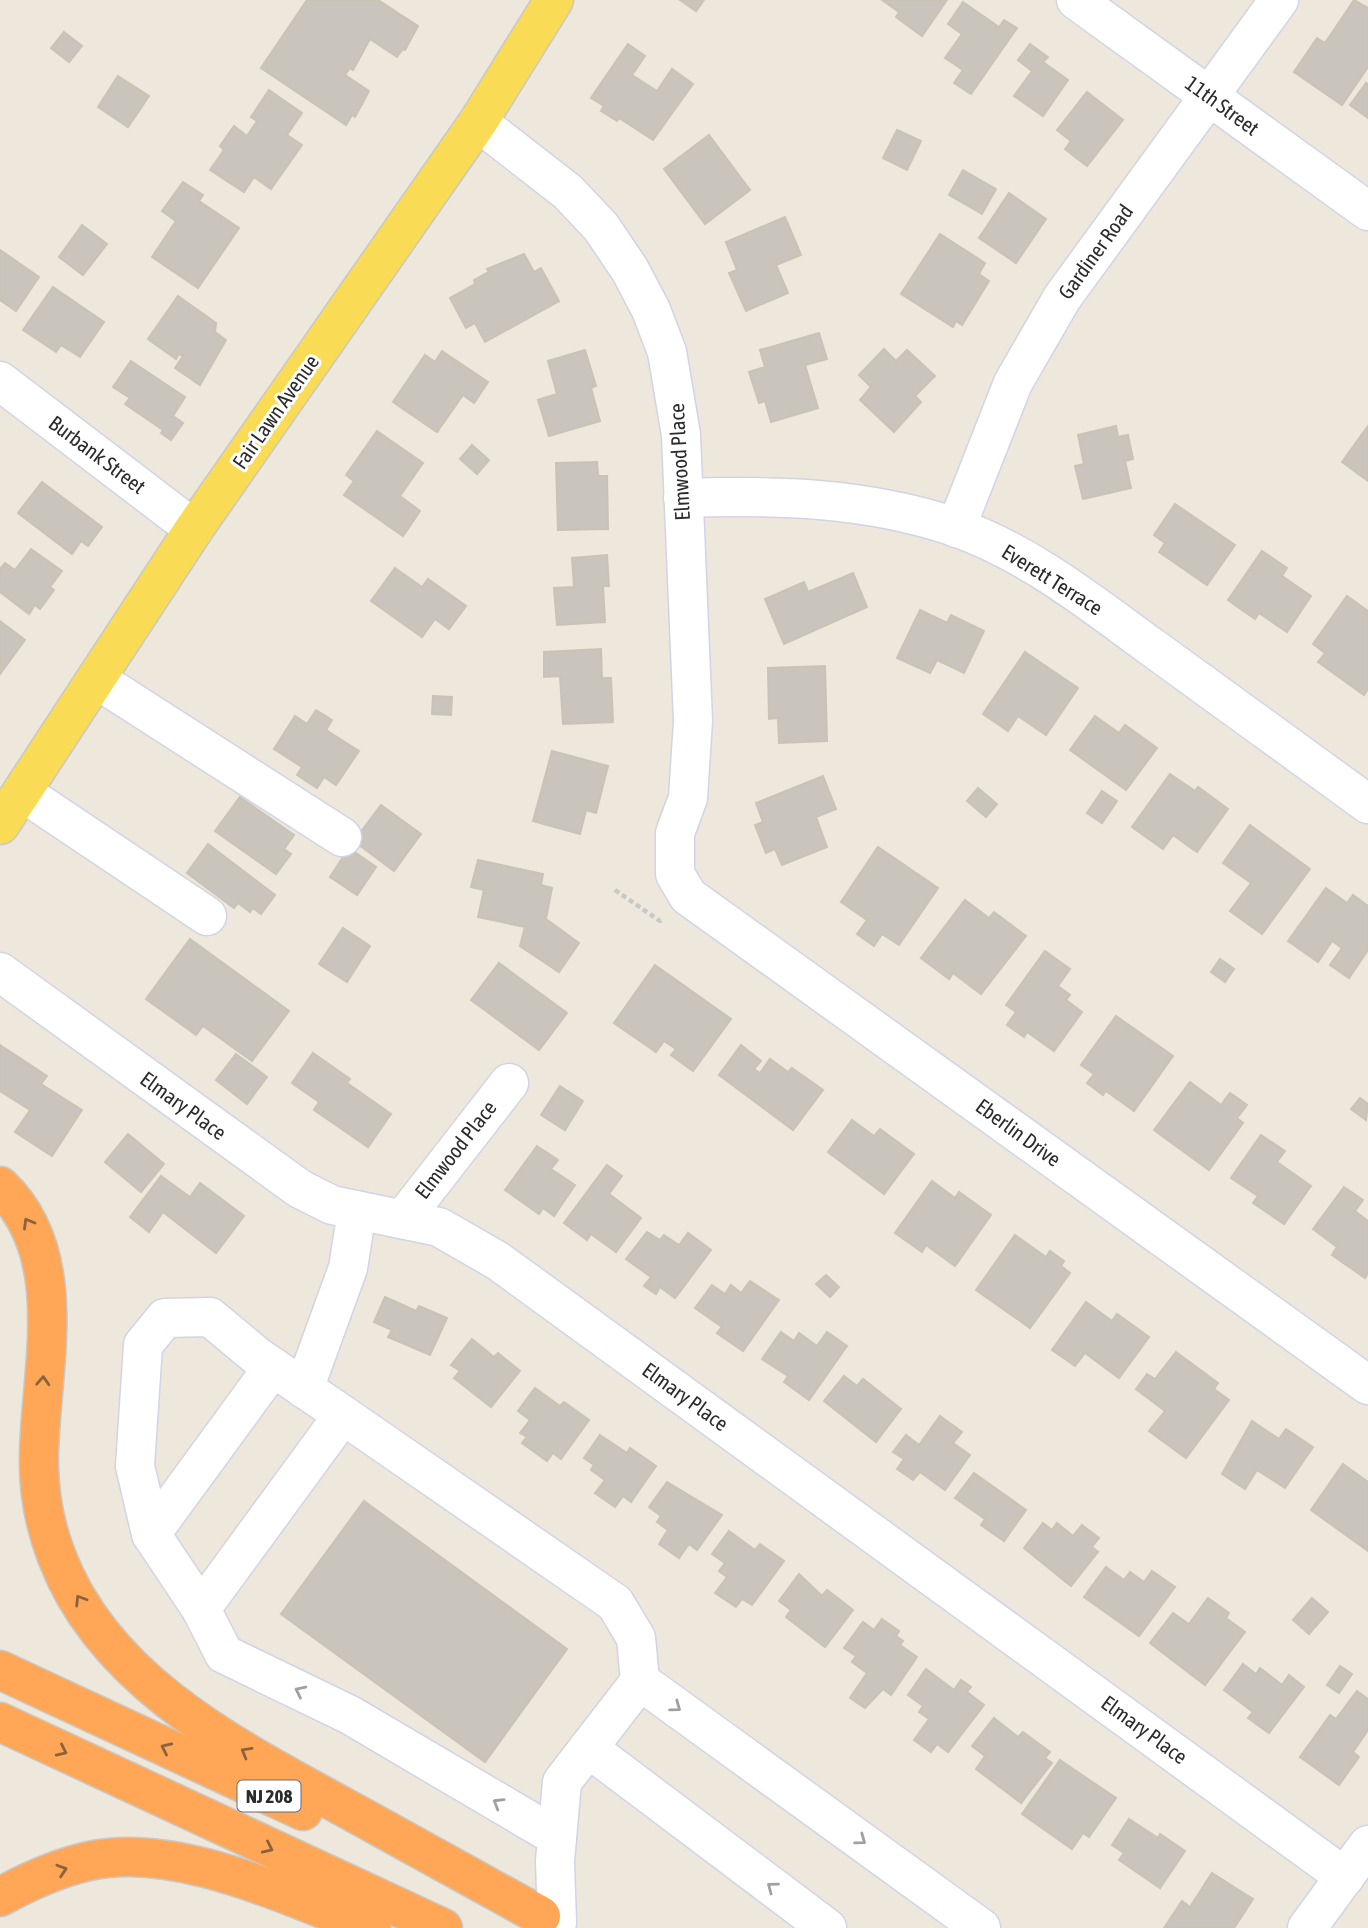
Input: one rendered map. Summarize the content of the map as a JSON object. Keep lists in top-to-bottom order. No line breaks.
{"streets":{"highway":["NJ 208"],"main road":["Fair Lawn Avenue"],"street":["11th Street","Gardiner Road","Burbank Street","Elmwood Place","Everett Terrace","Elmary Place","Eberlin Drive"]},"crossings":[["11th Street","Gardiner Road"],["Gardiner Road","Everett Terrace"],["Fair Lawn Avenue","Burbank Street"],["Fair Lawn Avenue","Elmwood Place"],["Elmwood Place","Everett Terrace"],["Elmwood Place","Elmary Place"],["Elmwood Place","Eberlin Drive"]]}
